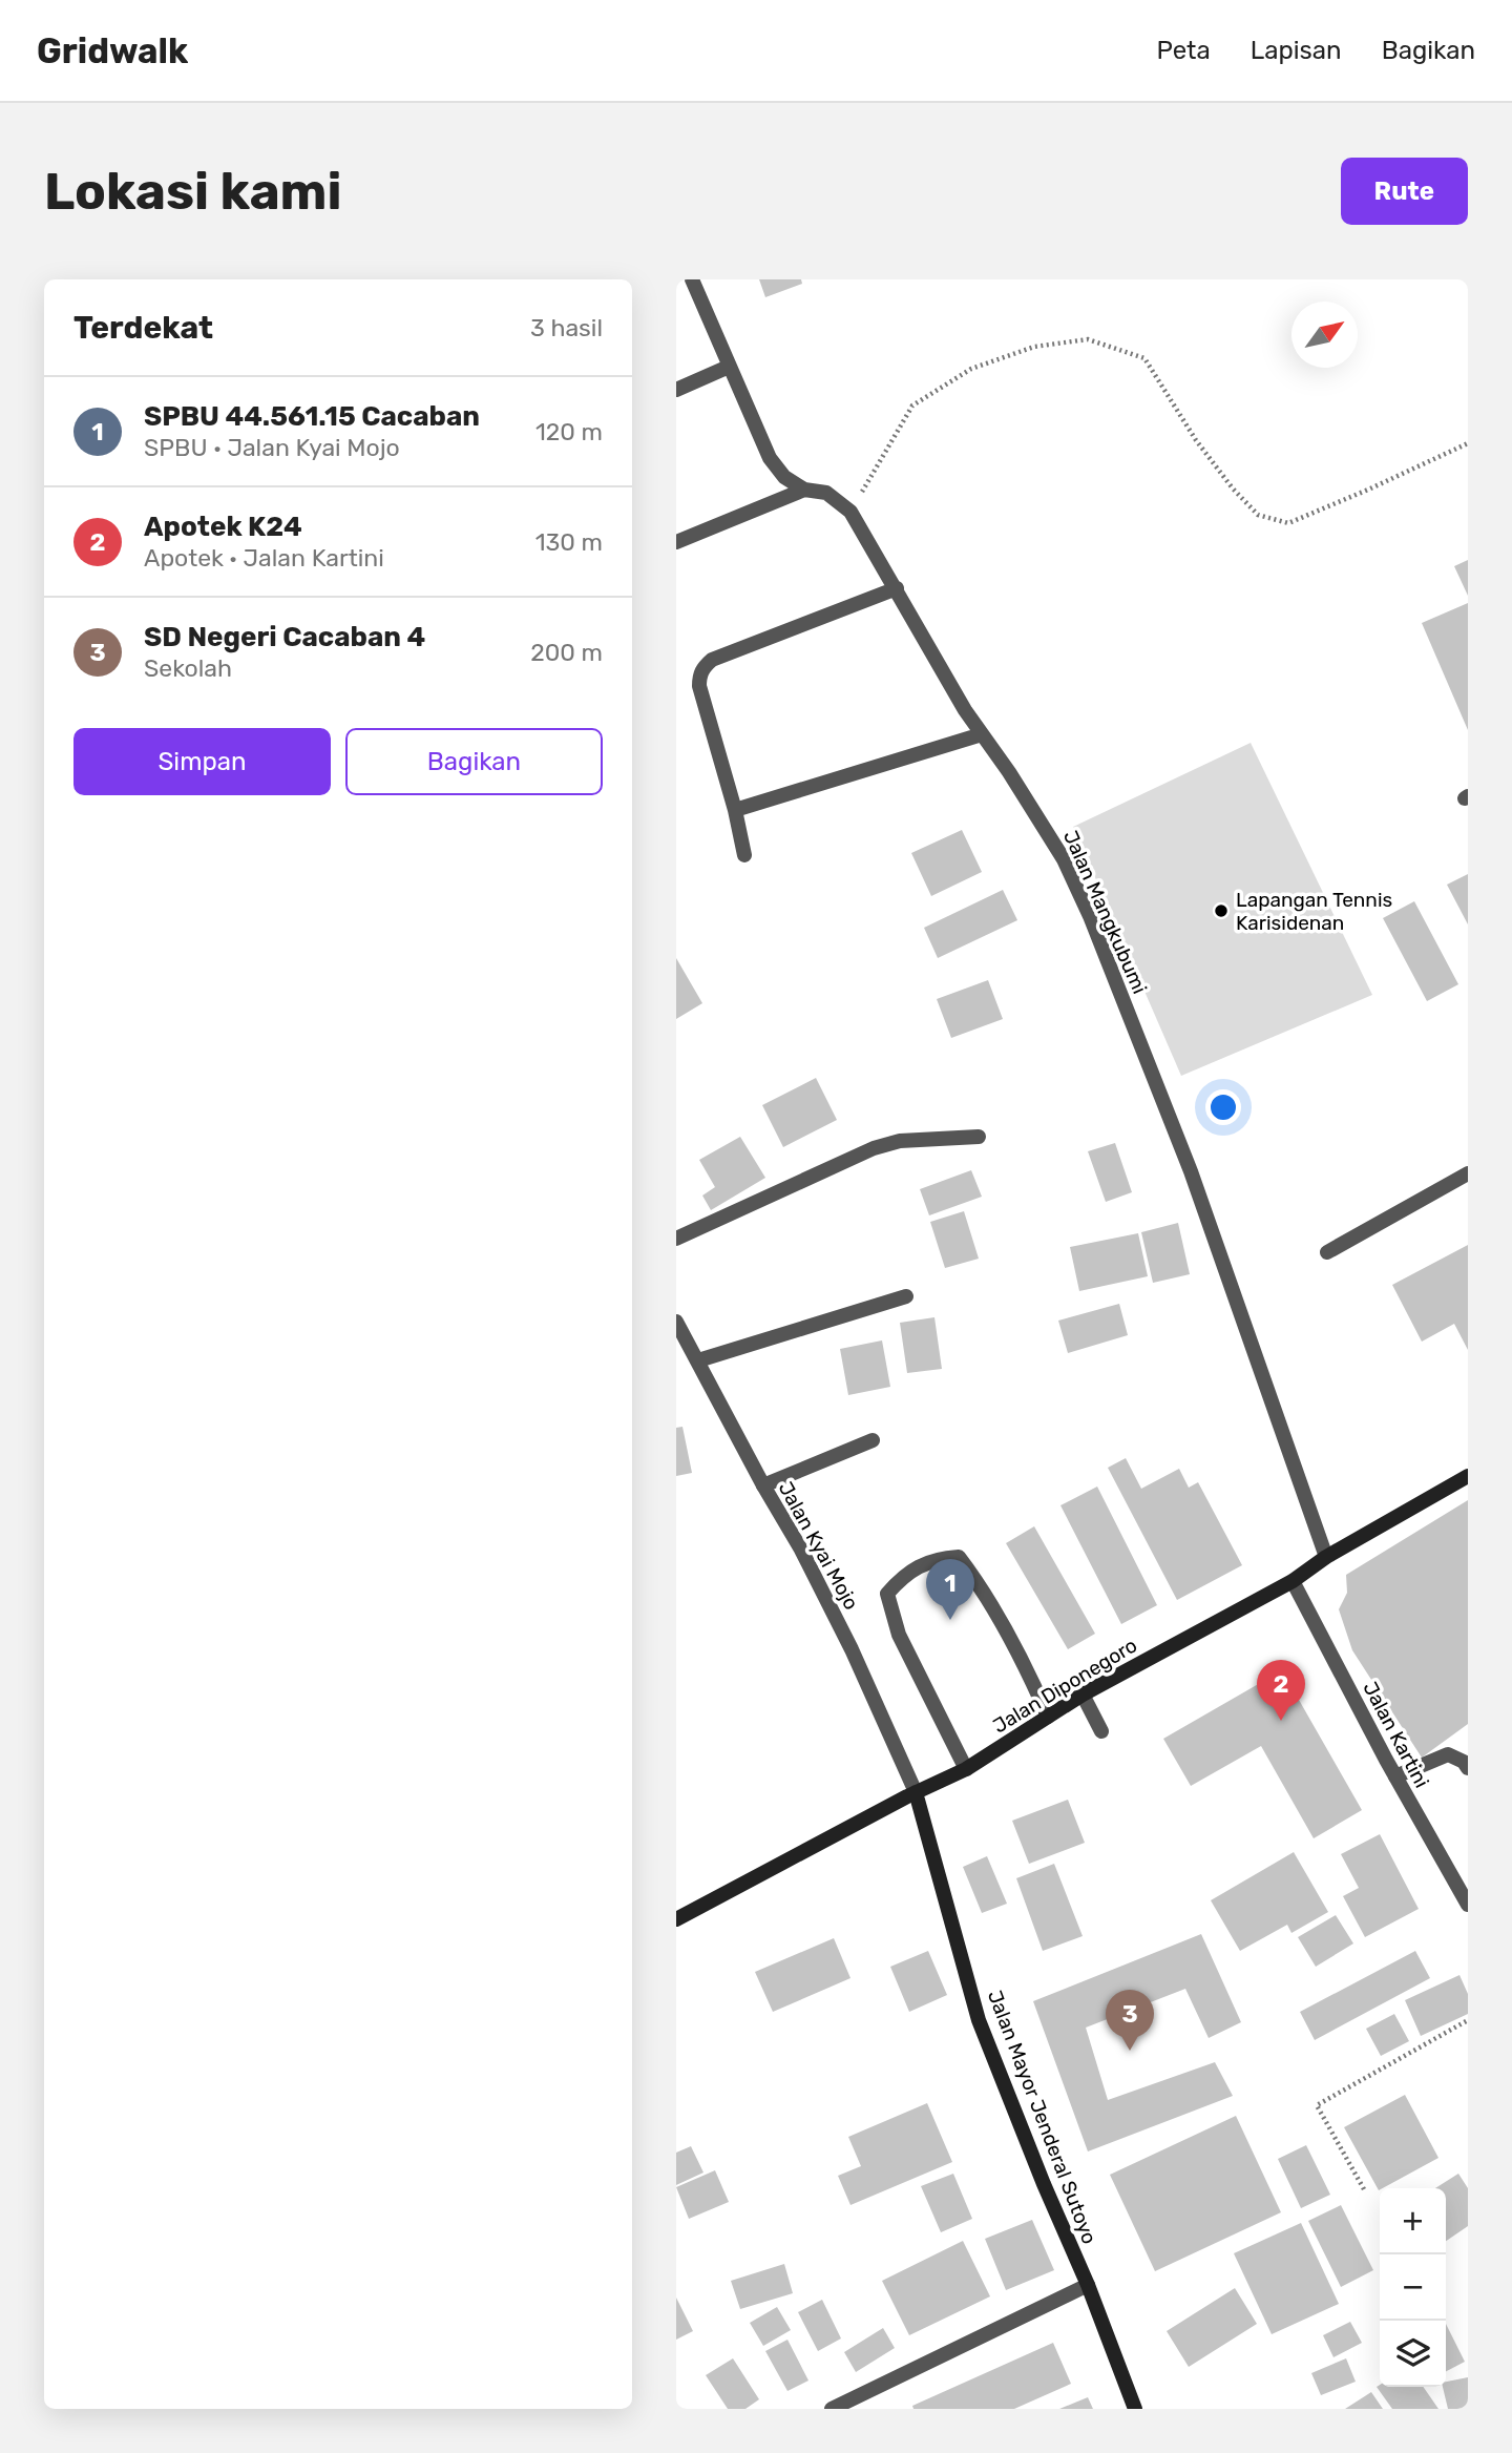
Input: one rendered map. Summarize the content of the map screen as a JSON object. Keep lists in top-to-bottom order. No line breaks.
{"streets":{"main road":["Jalan Diponegoro","Jalan Mayor Jenderal Sutoyo"],"street":["Jalan Mangkubumi","Jalan Kyai Mojo","Jalan Kartini"]},"crossings":[["Jalan Mangkubumi","Jalan Diponegoro"],["Jalan Kyai Mojo","Jalan Diponegoro"],["Jalan Kyai Mojo","Jalan Mayor Jenderal Sutoyo"],["Jalan Diponegoro","Jalan Kartini"],["Jalan Diponegoro","Jalan Mayor Jenderal Sutoyo"]],"places":["Lapangan Tennis Karisidenan"],"north":"top right","page":{"header":"Gridwalk","nav":["Peta","Lapisan","Bagikan"],"buttons":["Rute",["Simpan","Bagikan"]],"title":"Lokasi kami","heading":["Terdekat","3 hasil"],"list":[{"mark":"1","name":"SPBU 44.561.15 Cacaban","note":"SPBU · Jalan Kyai Mojo","value":"120 m"},{"mark":"2","name":"Apotek K24","note":"Apotek · Jalan Kartini","value":"130 m"},{"mark":"3","name":"SD Negeri Cacaban 4","note":"Sekolah","value":"200 m"}],"pins":["1","2","3"],"map_buttons":["+","−"]}}
